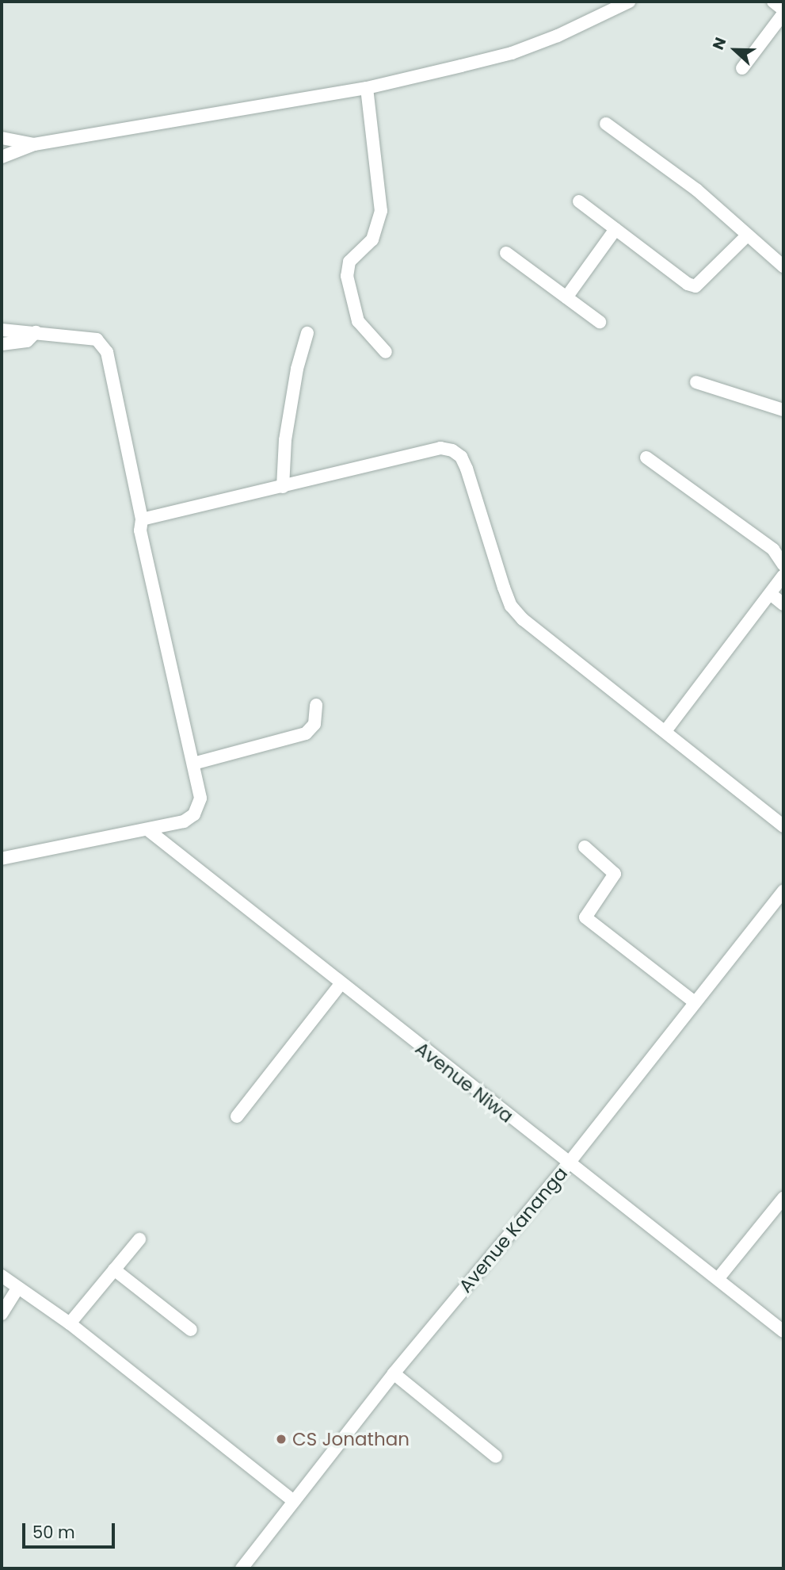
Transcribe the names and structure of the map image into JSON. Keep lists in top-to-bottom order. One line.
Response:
{"streets":{"street":["Avenue Niwa","Avenue Kananga"]},"crossings":[["Avenue Niwa","Avenue Kananga"]],"places":["CS Jonathan"],"scale_bar":"50 m","north":"left"}
